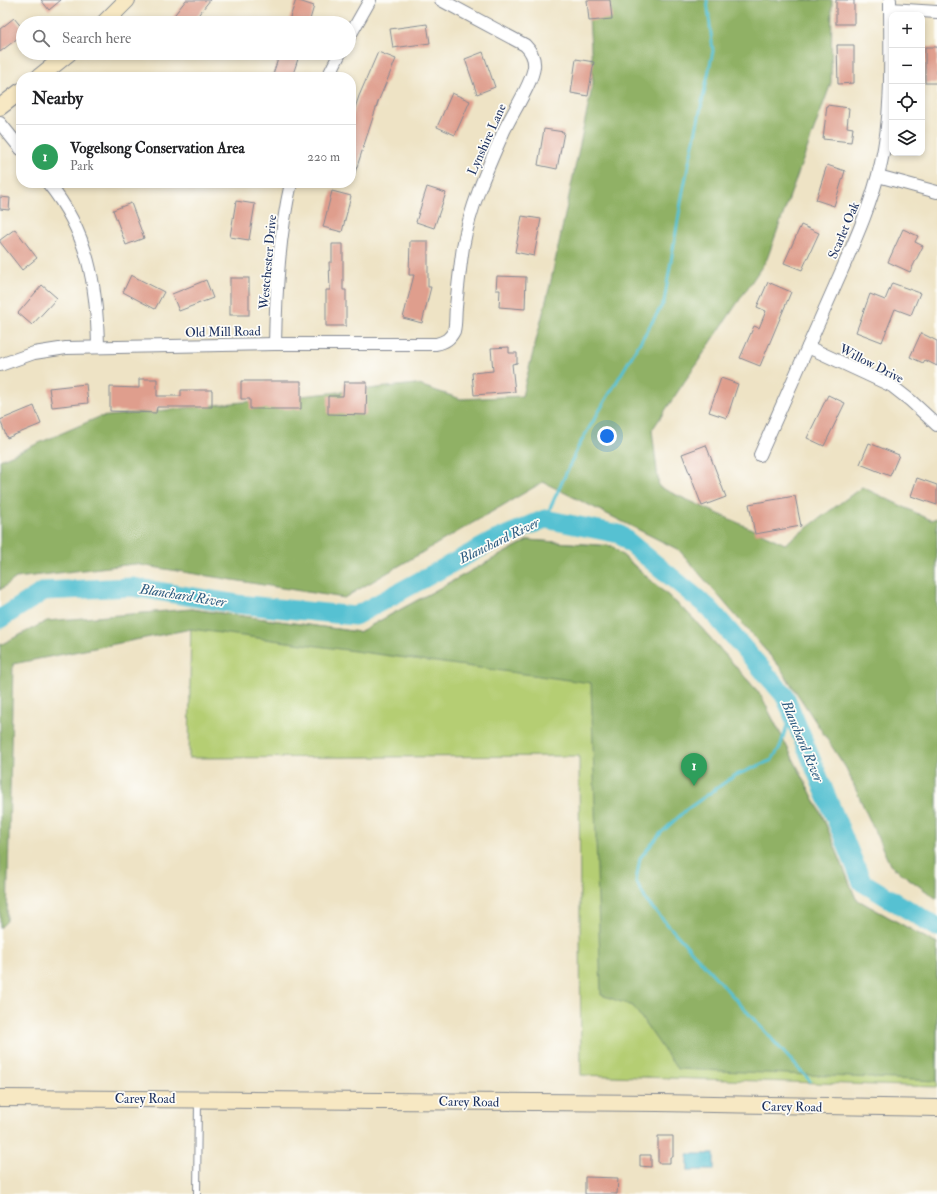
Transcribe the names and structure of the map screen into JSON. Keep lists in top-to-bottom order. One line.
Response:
{"streets":{"main road":["Carey Road"],"street":["Lynshire Lane","Scarlet Oak","Westchester Drive","Old Mill Road","Willow Drive"]},"crossings":[["Lynshire Lane","Old Mill Road"],["Scarlet Oak","Willow Drive"],["Westchester Drive","Old Mill Road"]],"water":["Blanchard River"],"page":{"map_buttons":["+","−"],"search":"Search here","heading":"Nearby","list":[{"mark":"1","name":"Vogelsong Conservation Area","note":"Park","value":"220 m"}],"pins":"1"}}
